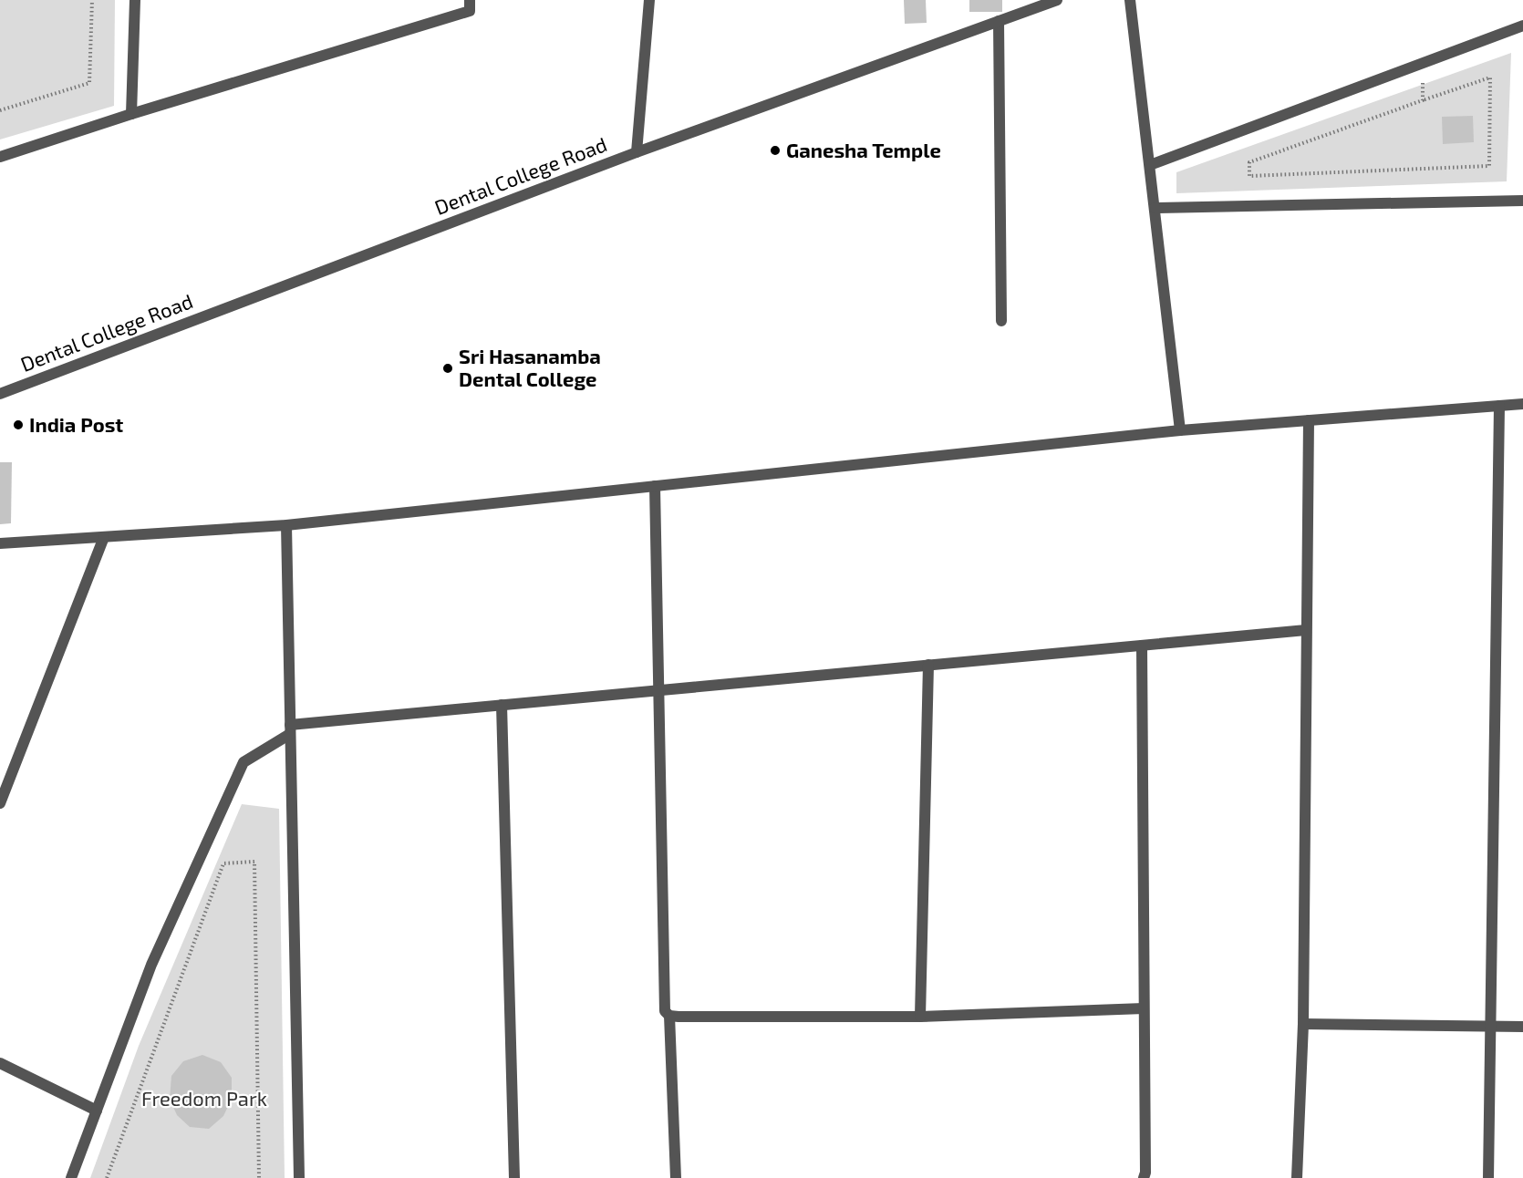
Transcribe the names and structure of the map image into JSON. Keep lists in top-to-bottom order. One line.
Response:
{"streets":{"street":["Dental College Road"]},"parks":["Freedom Park"],"places":["Ganesha Temple","Sri Hasanamba Dental College","India Post"]}
